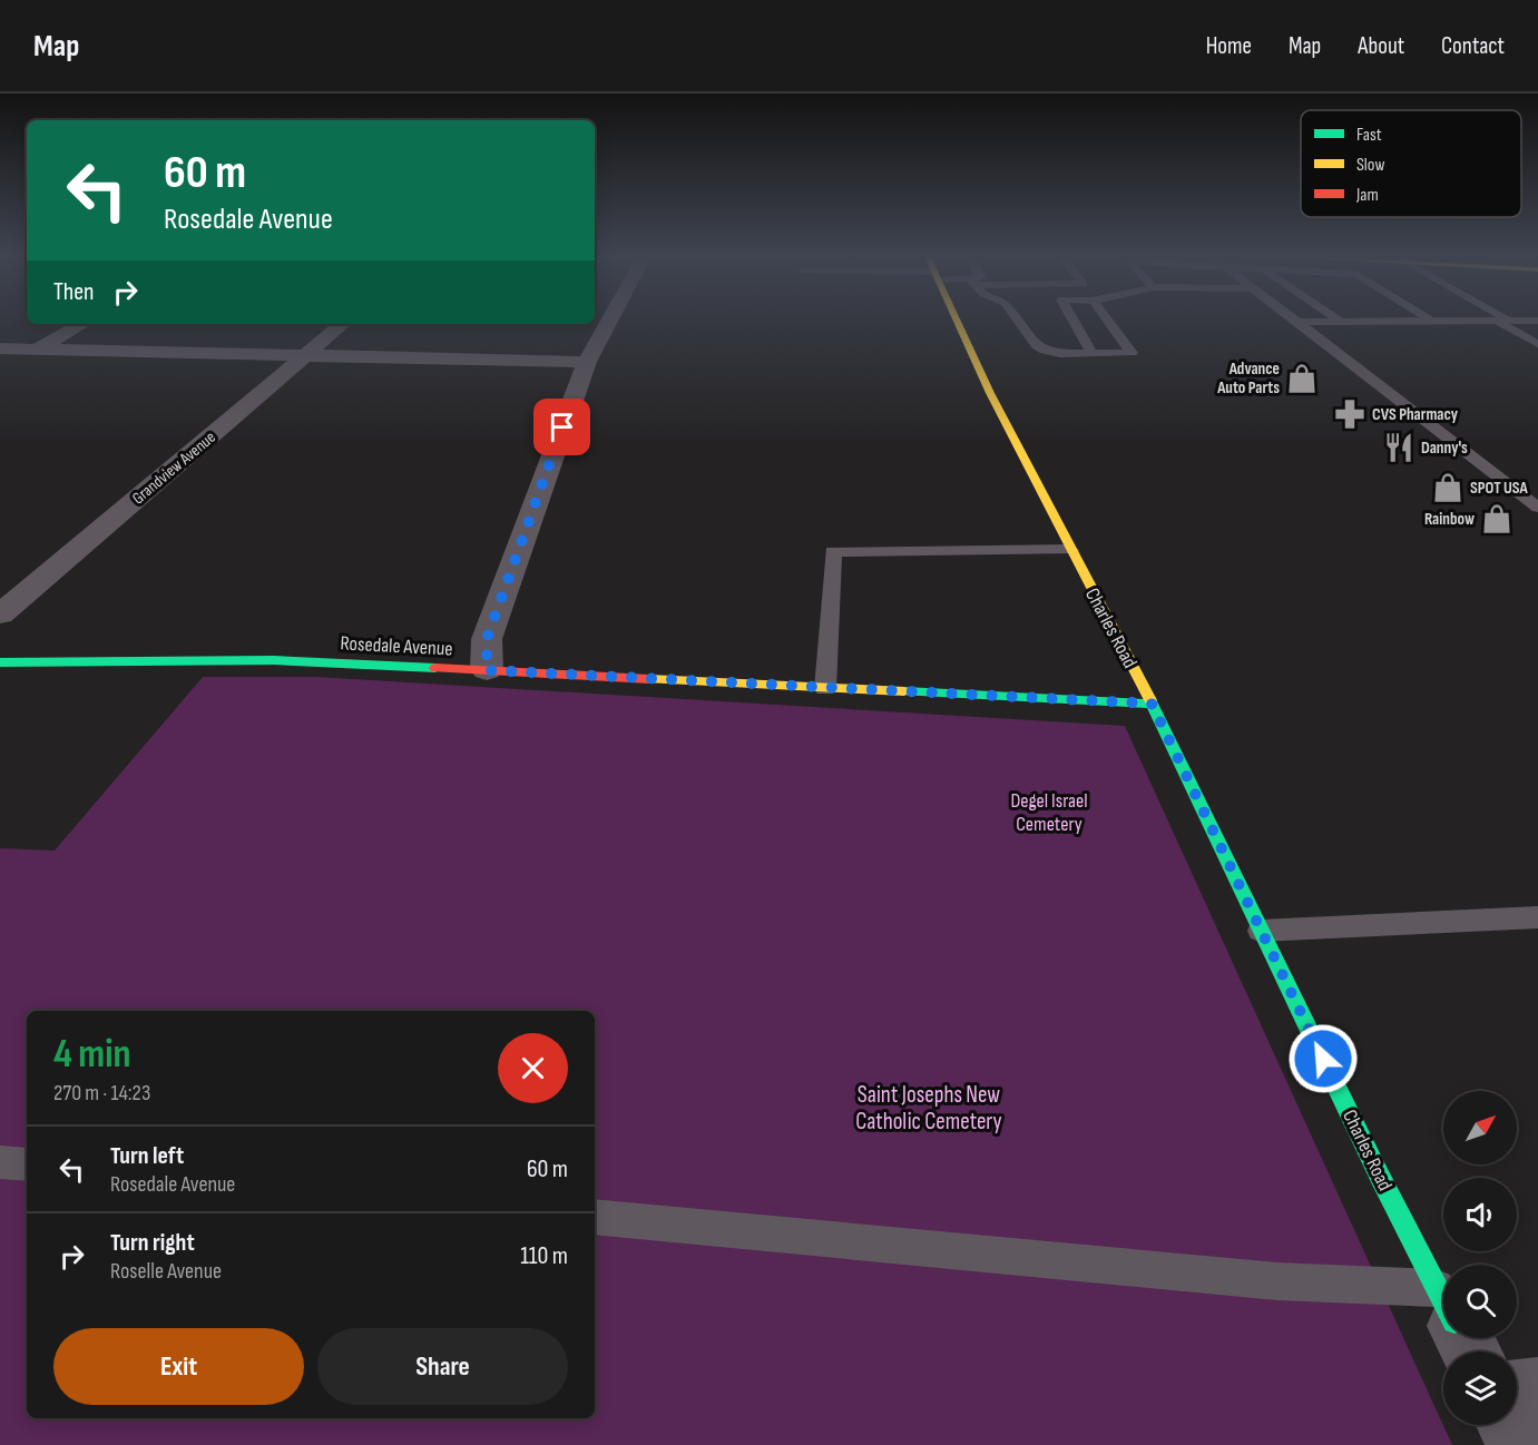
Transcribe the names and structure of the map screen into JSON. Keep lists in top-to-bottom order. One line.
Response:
{"streets":{"street":["Grandview Avenue","Charles Road","Rosedale Avenue"]},"crossings":[["Charles Road","Rosedale Avenue"]],"parks":["Degel Israel Cemetery","Saint Josephs New Catholic Cemetery"],"places":{"shop":["Advance Auto Parts","SPOT USA","Rainbow"],"pharmacy":["CVS Pharmacy"],"restaurant":["Danny's"]},"legend":["Fast","Slow","Jam"],"north":"top right","page":{"header":"Map","nav":["Home","Map","About","Contact"],"turn":["60 m","Rosedale Avenue"],"then":"Then","heading":["4 min","270 m · 14:23"],"list":[{"name":"Turn left","note":"Rosedale Avenue","value":"60 m"},{"name":"Turn right","note":"Roselle Avenue","value":"110 m"}],"buttons":["Exit","Share"]}}
